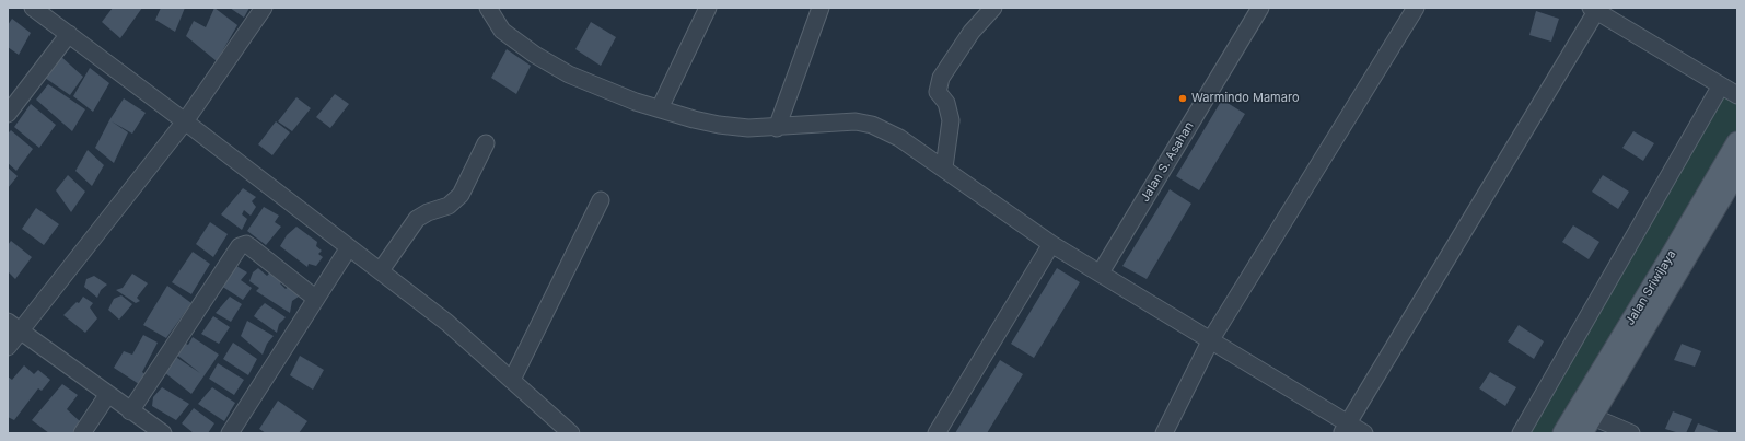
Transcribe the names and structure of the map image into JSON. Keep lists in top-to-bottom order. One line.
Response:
{"streets":{"main road":["Jalan Sriwijaya"],"street":["Jalan S. Asahan"]},"places":["Warmindo Mamaro"]}
